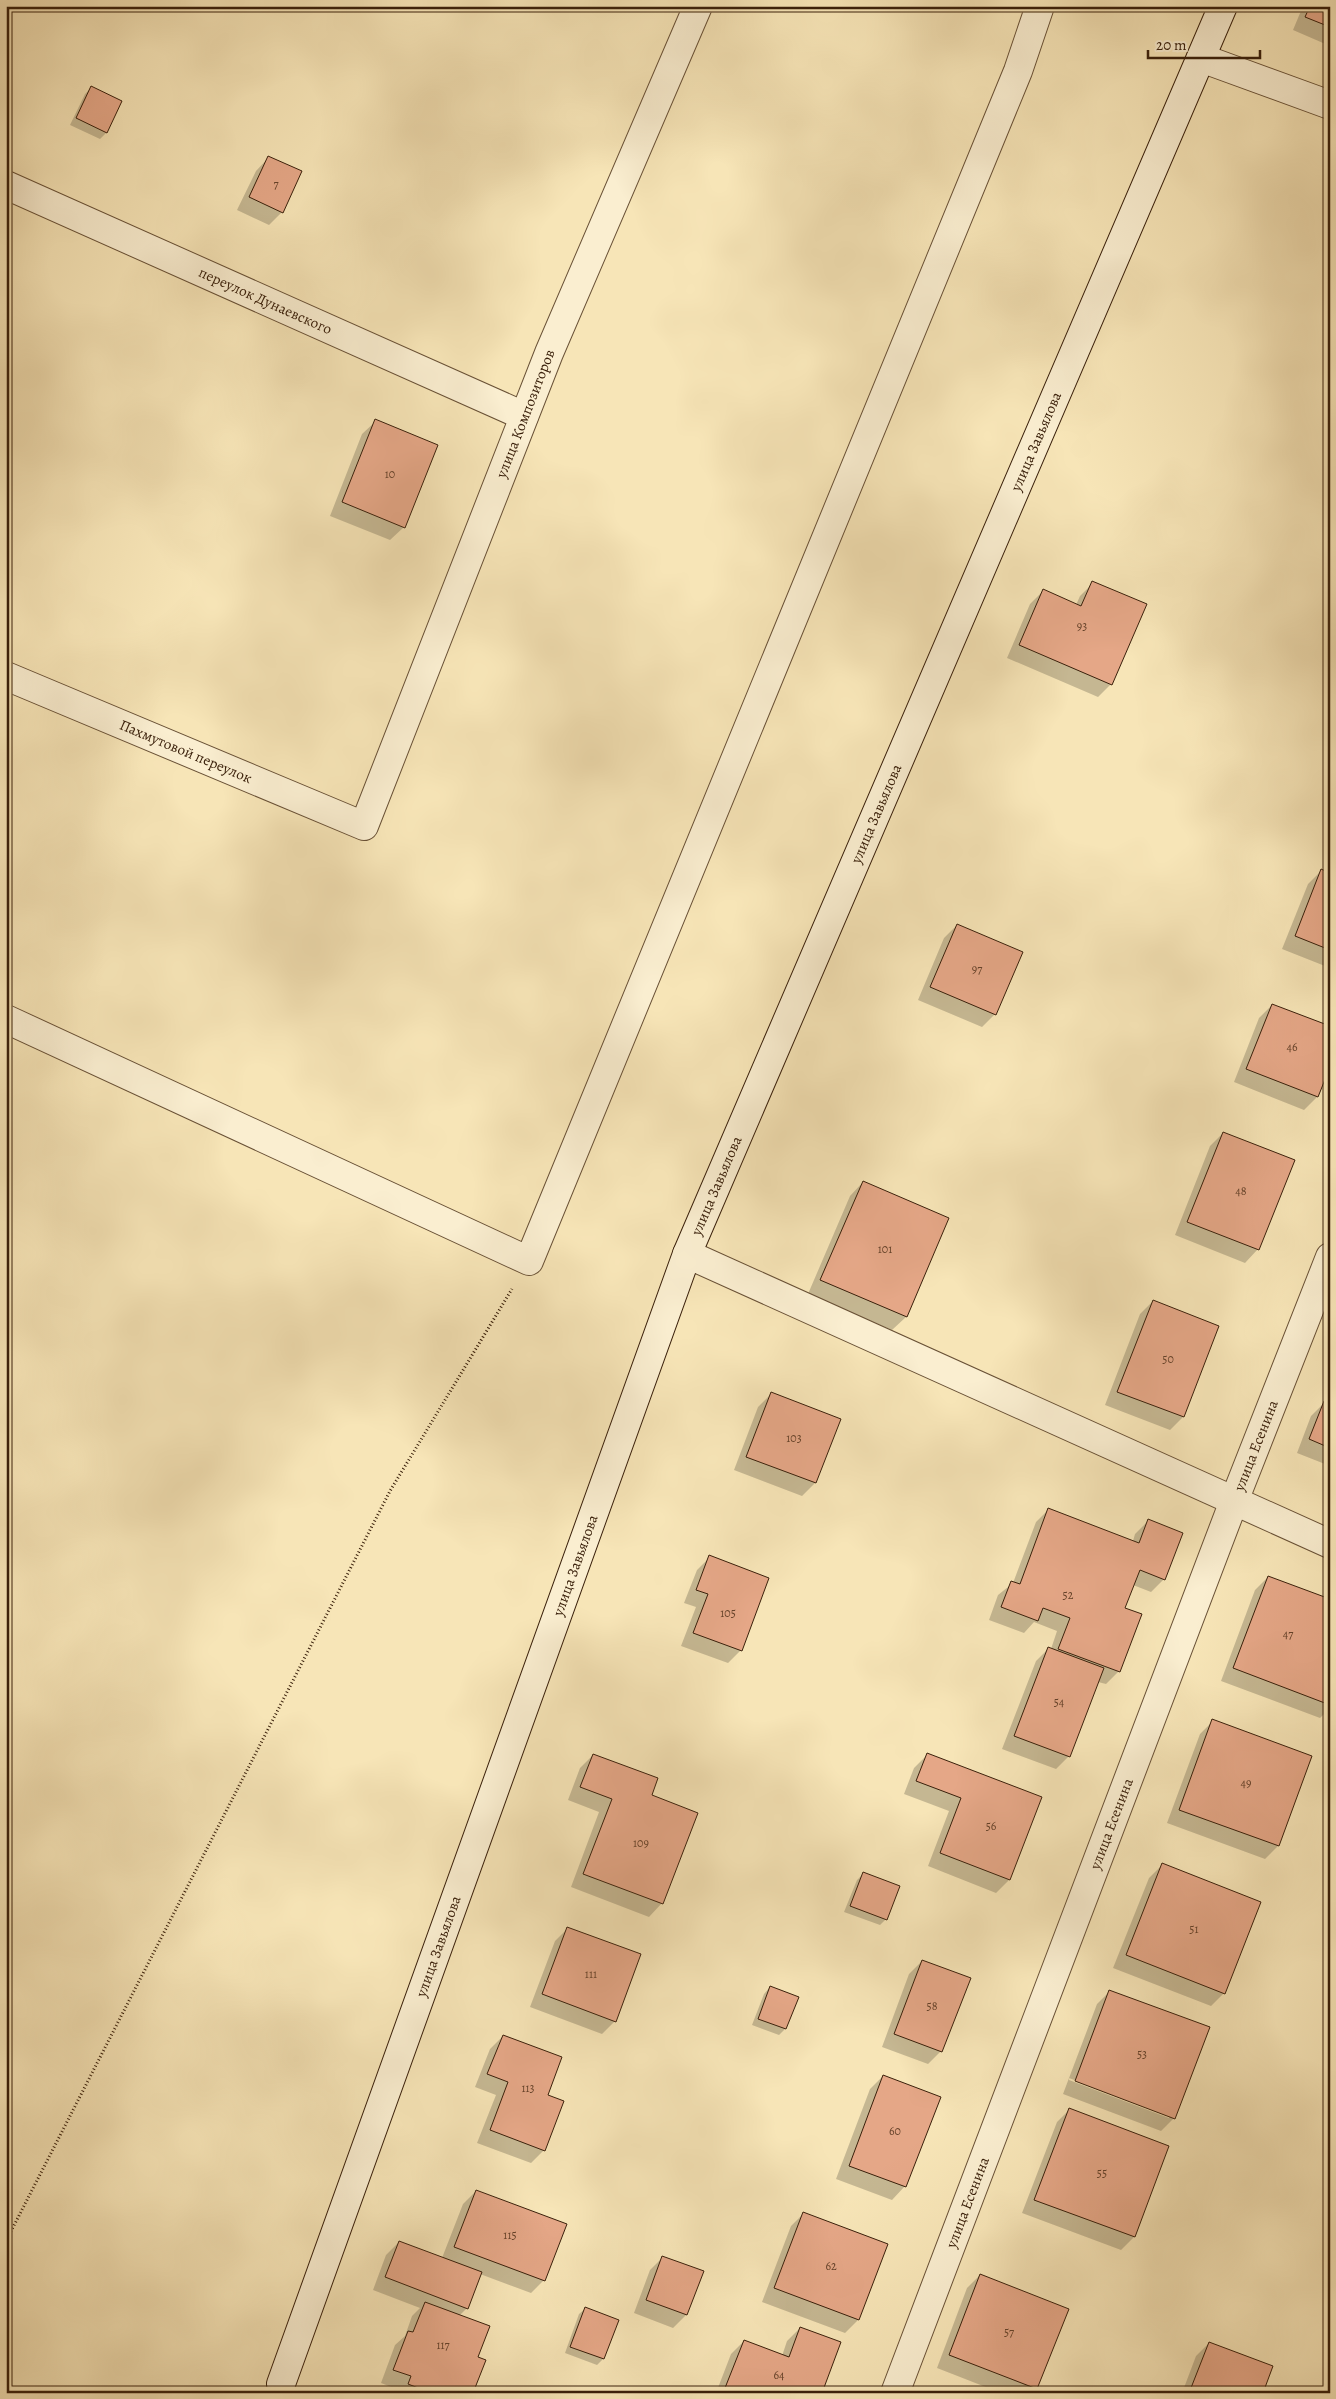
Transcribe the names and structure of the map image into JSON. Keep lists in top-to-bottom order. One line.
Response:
{"streets":{"street":["переулок Дунаевского","улица Композиторов","улица Завьялова","Пахмутовой переулок","улица Есенина"]},"crossings":[["переулок Дунаевского","улица Композиторов"],["улица Композиторов","Пахмутовой переулок"]],"house_numbers":["7","10","93","97","46","48","101","50","103","52","105","47","54","49","56","109","51","111","58","53","113","60","55","115","62","57","117","64"],"scale_bar":"20 m"}
